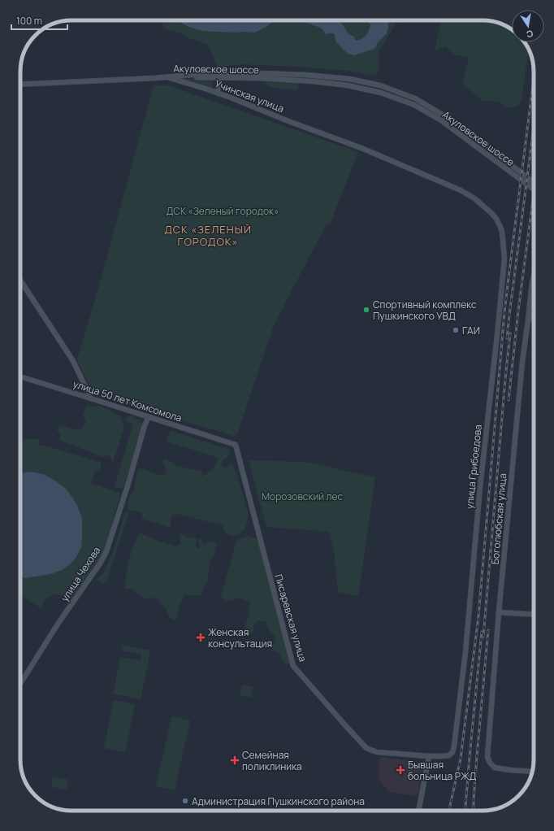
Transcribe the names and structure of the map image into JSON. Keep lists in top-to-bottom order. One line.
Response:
{"streets":{"street":["Акуловское шоссе","Учинская улица","улица 50 лет Комсомола","улица Грибоедова","Боголюбская улица","улица Чехова","Писаревская улица"]},"crossings":[["Акуловское шоссе","Учинская улица"],["Учинская улица","улица Грибоедова"],["улица 50 лет Комсомола","улица Чехова"],["улица 50 лет Комсомола","Писаревская улица"],["улица Грибоедова","Писаревская улица"]],"districts":["ДСК «ЗЕЛЕНЫЙ ГОРОДОК»"],"parks":["ДСК «Зеленый городок»","Морозовский лес"],"places":{"other":["Спортивный комплекс Пушкинского УВД","ГАИ","Администрация Пушкинского района"],"health":["Женская консультация","Семейная поликлиника","Бывшая больница РЖД"]},"scale_bar":"100 m","north":"bottom"}
